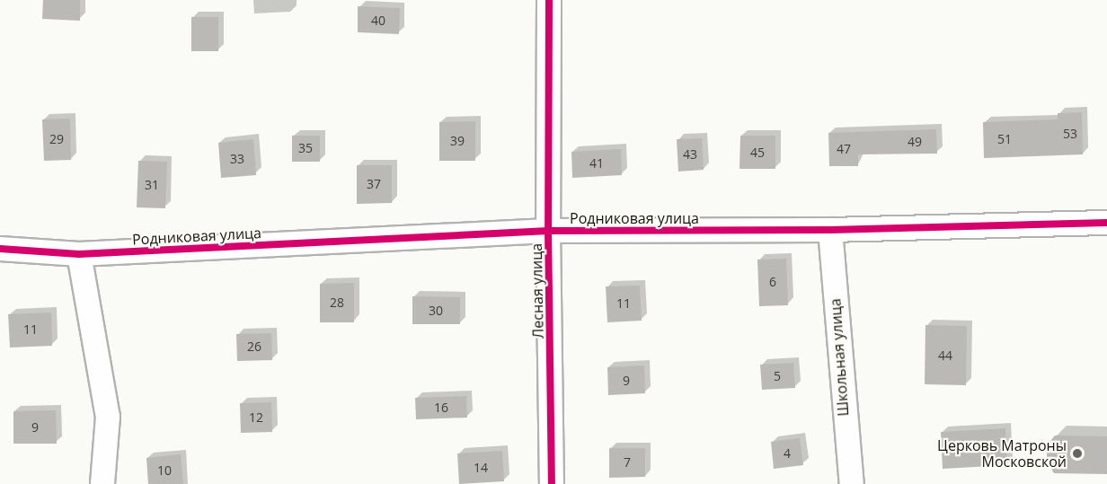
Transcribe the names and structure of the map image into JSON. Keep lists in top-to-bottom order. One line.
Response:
{"streets":{"street":["Родниковая улица","Лесная улица","Школьная улица"]},"crossings":[["Родниковая улица","Лесная улица"],["Родниковая улица","Школьная улица"]],"places":["Церковь Матроны Московской"],"house_numbers":["40","53","29","51","39","49","35","47","45","43","33","41","37","31","6","28","11","30","11","26","44","5","9","16","12","9","4","7","14","10"]}
